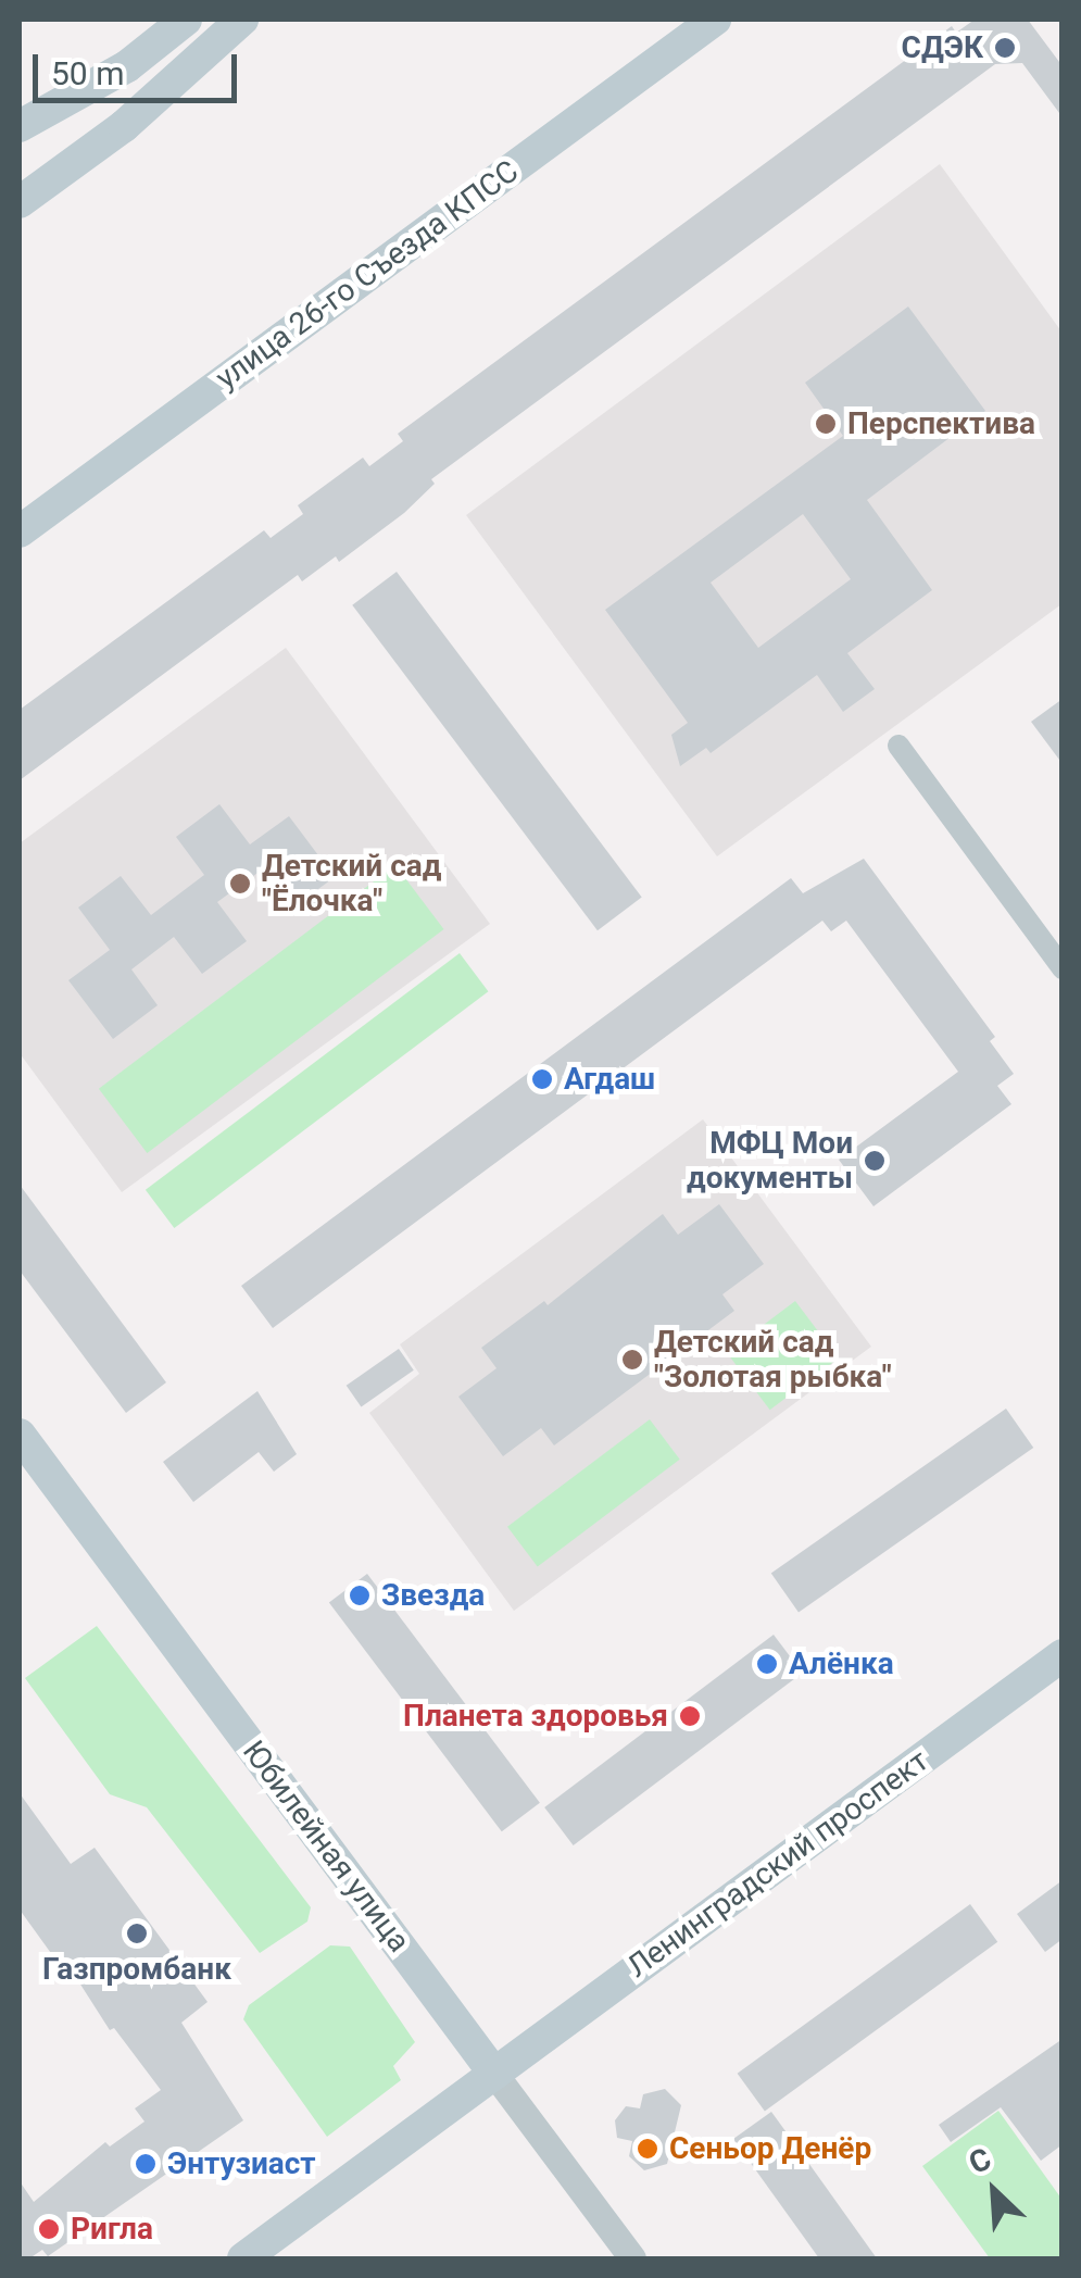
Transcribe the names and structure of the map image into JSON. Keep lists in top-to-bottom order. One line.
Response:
{"streets":{"main road":["улица 26-го Съезда КПСС","Юбилейная улица","Ленинградский проспект"]},"crossings":[["Юбилейная улица","Ленинградский проспект"]],"places":["СДЭК","Перспектива","Детский сад \"Ёлочка\"","Агдаш","МФЦ Мои документы","Детский сад \"Золотая рыбка\"","Звезда","Алёнка","Планета здоровья","Газпромбанк","Сеньор Денёр","Энтузиаст","Ригла"],"scale_bar":"50 m","north":"top left"}
